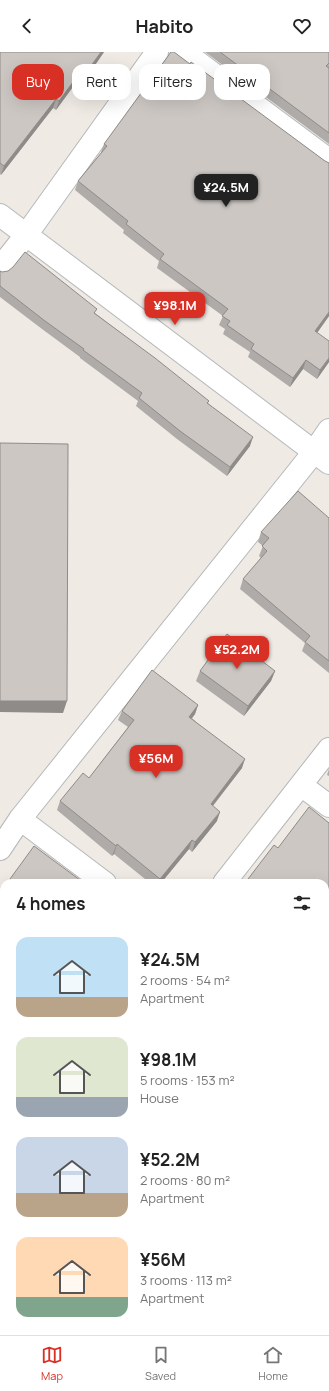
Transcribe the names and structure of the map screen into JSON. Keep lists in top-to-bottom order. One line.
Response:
{"page":{"header":"Habito","chip":["Buy","Rent","Filters","New"],"price":["¥24.5M","¥98.1M","¥52.2M","¥56M"],"heading":"4 homes","list":[{"name":"¥24.5M","note":"2 rooms · 54 m² · Apartment"},{"name":"¥98.1M","note":"5 rooms · 153 m² · House"},{"name":"¥52.2M","note":"2 rooms · 80 m² · Apartment"},{"name":"¥56M","note":"3 rooms · 113 m² · Apartment"}],"tabs":["Map","Saved","Home"]}}
